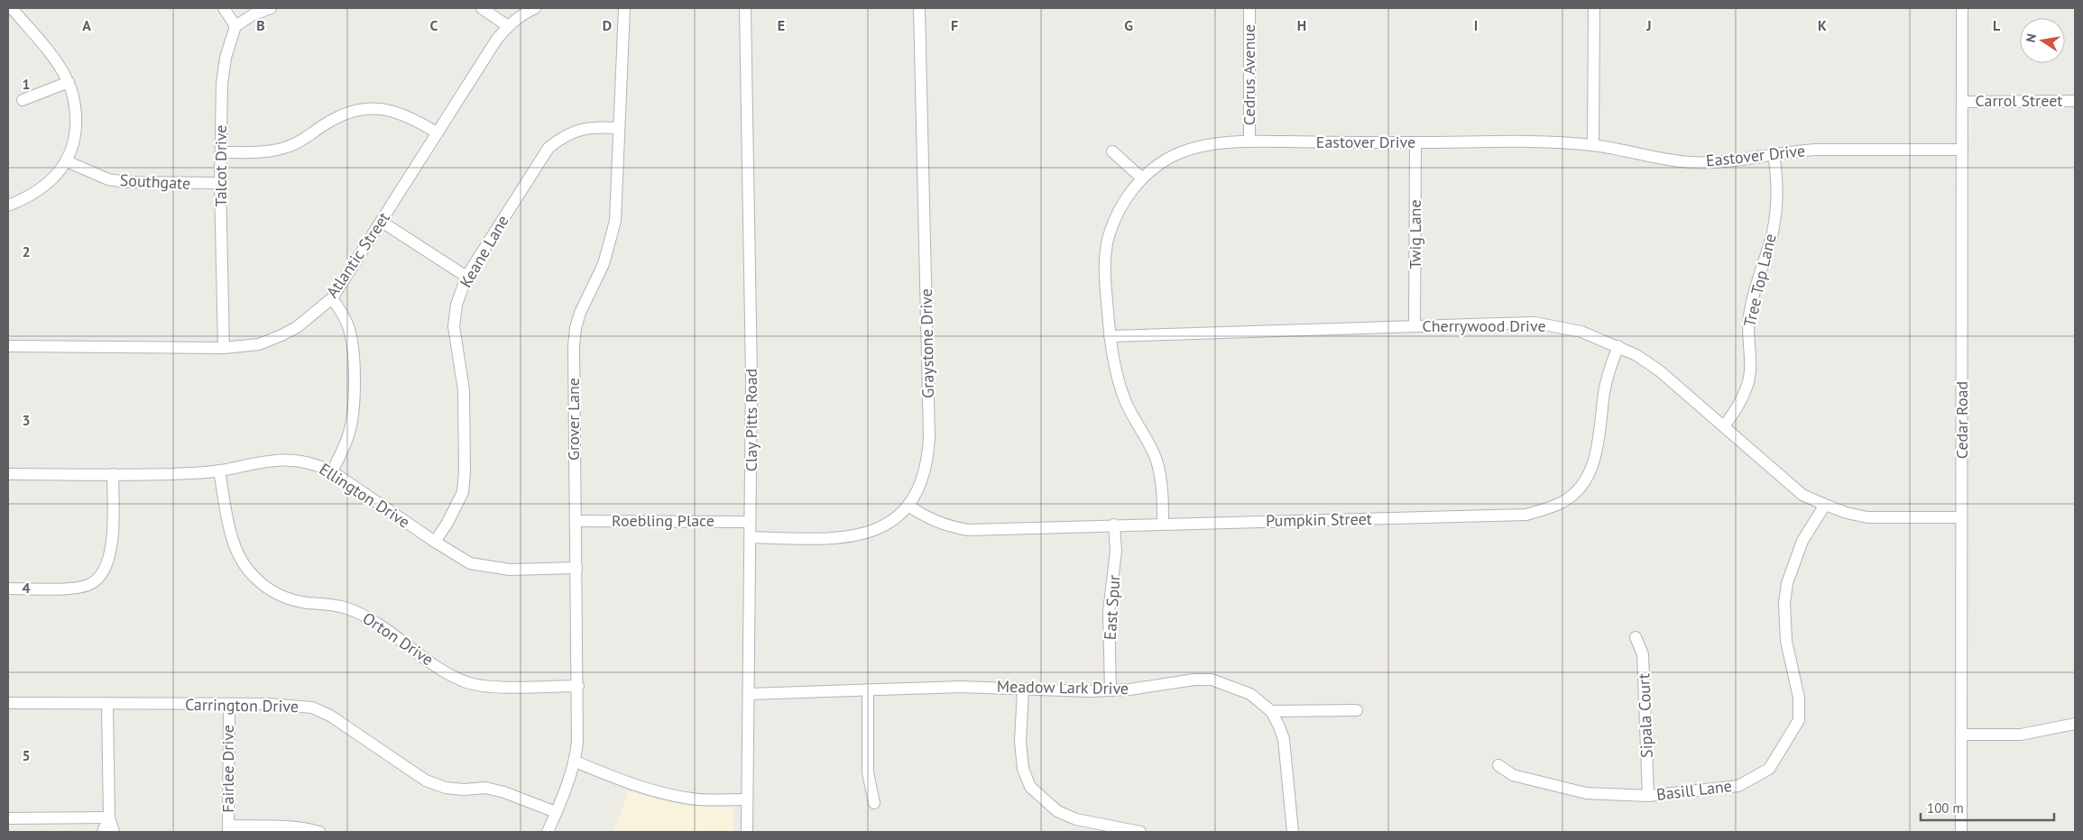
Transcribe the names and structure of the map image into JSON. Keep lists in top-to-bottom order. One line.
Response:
{"streets":{"street":["Cedrus Avenue","Carrol Street","Eastover Drive","Talcot Drive","Southgate","Twig Lane","Keane Lane","Atlantic Street","Tree Top Lane","Cherrywood Drive","Graystone Drive","Grover Lane","Clay Pitts Road","Cedar Road","Ellington Drive","Pumpkin Street","Roebling Place","East Spur","Orton Drive","Meadow Lark Drive","Carrington Drive","Sipala Court","Fairlee Drive","Basill Lane"]},"crossings":[["Cedrus Avenue","Eastover Drive"],["Carrol Street","Cedar Road"],["Eastover Drive","Twig Lane"],["Eastover Drive","Tree Top Lane"],["Eastover Drive","Cherrywood Drive"],["Eastover Drive","Cedar Road"],["Eastover Drive","Pumpkin Street"],["Talcot Drive","Southgate"],["Talcot Drive","Atlantic Street"],["Twig Lane","Cherrywood Drive"],["Keane Lane","Grover Lane"],["Keane Lane","Ellington Drive"],["Tree Top Lane","Cherrywood Drive"],["Cherrywood Drive","Cedar Road"],["Cherrywood Drive","Pumpkin Street"],["Cherrywood Drive","Basill Lane"],["Graystone Drive","Clay Pitts Road"],["Graystone Drive","Pumpkin Street"],["Grover Lane","Ellington Drive"],["Grover Lane","Roebling Place"],["Grover Lane","Orton Drive"],["Grover Lane","Carrington Drive"],["Clay Pitts Road","Roebling Place"],["Clay Pitts Road","Meadow Lark Drive"],["Ellington Drive","Orton Drive"],["Pumpkin Street","East Spur"],["East Spur","Meadow Lark Drive"],["Carrington Drive","Fairlee Drive"],["Sipala Court","Basill Lane"]],"scale_bar":"100 m","north":"left","grid":{"columns":["A","B","C","D","E","F","G","H","I","J","K","L"],"rows":["1","2","3","4","5"]}}
